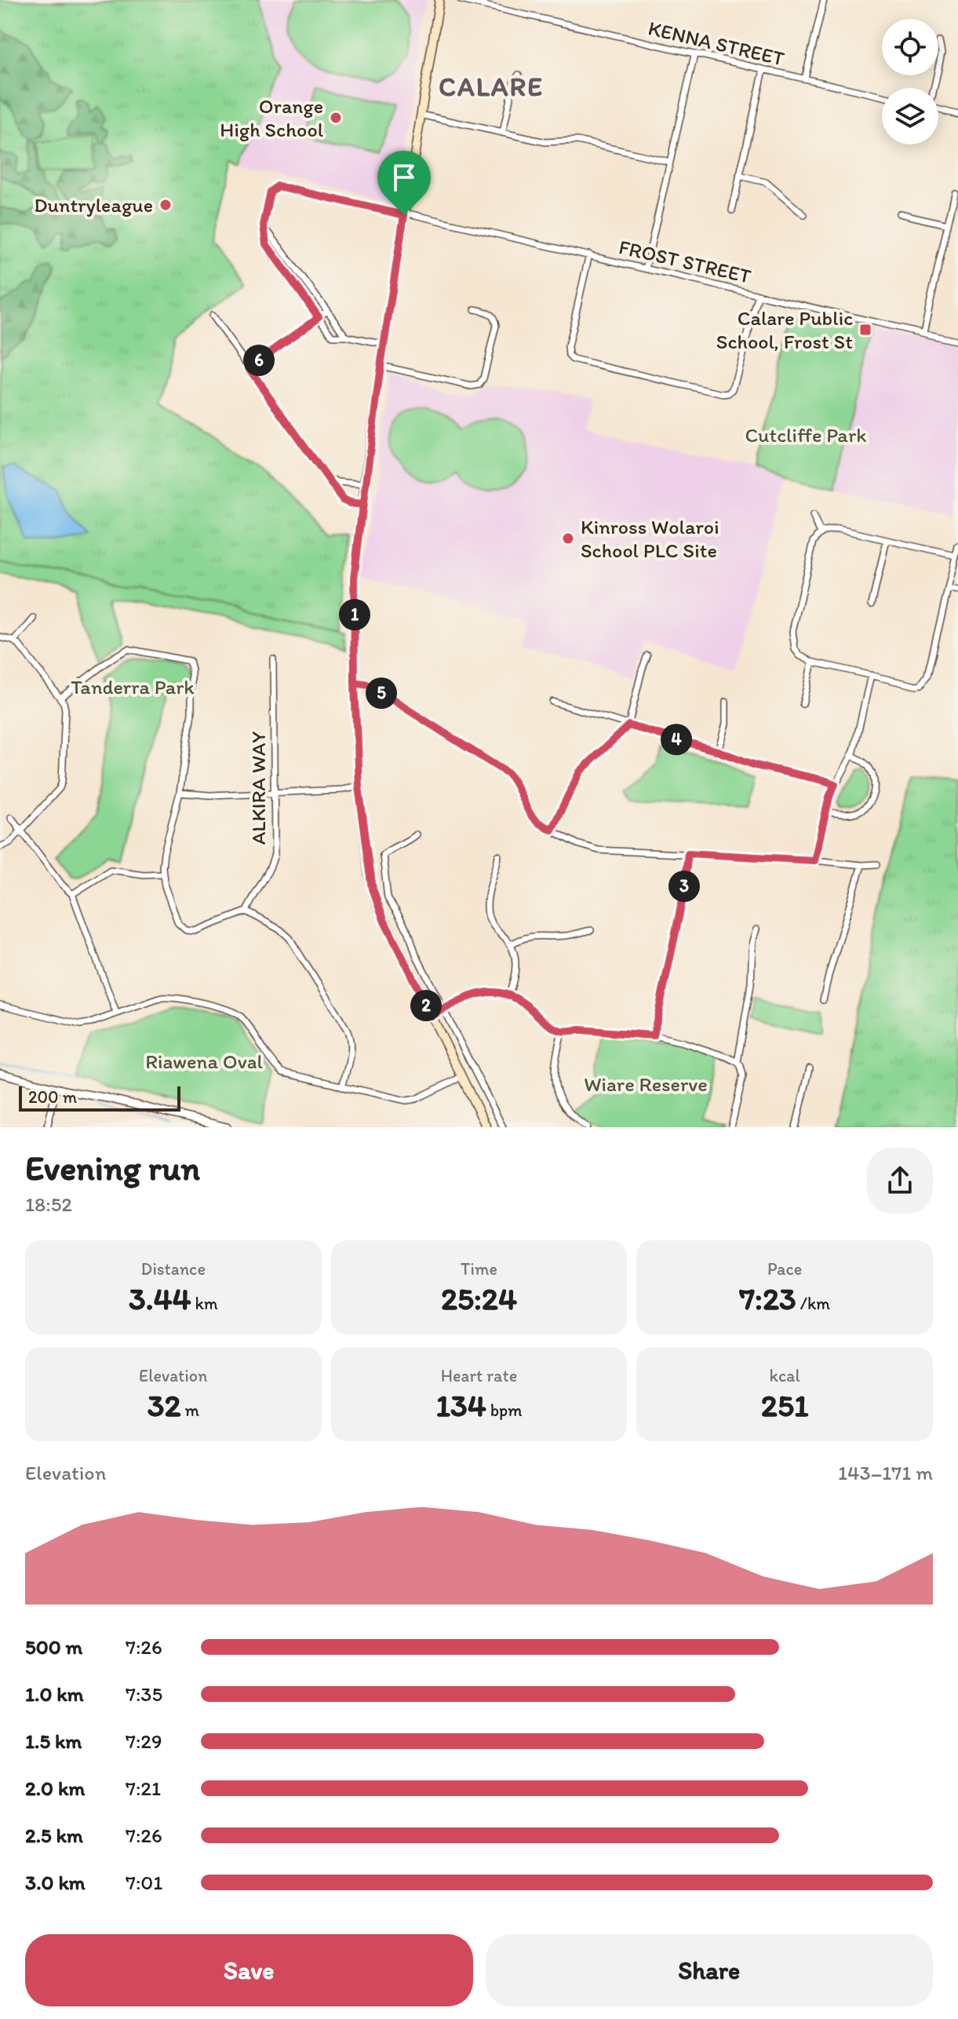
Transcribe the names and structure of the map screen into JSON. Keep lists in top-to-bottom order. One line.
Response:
{"streets":{"street":["KENNA STREET","FROST STREET","ALKIRA WAY"]},"districts":["CALARE"],"parks":["Cutcliffe Park","Tanderra Park","Riawena Oval","Wiare Reserve"],"places":{"other":["Orange High School","Duntryleague","Kinross Wolaroi School PLC Site"],"transit":["Calare Public School, Frost St"]},"scale_bar":"200 m","page":{"pins":["6","1","5","4","3","2"],"scale":"200 m","heading":["Evening run","18:52"],"stats":[["Distance","3.44 km"],["Time","25:24"],["Pace","7:23 /km"],["Elevation","32 m"],["Heart rate","134 bpm"],["kcal","251"]],"chart":["Elevation","143–171 m"],"list":[{"name":"500 m","note":"7:26"},{"name":"1.0 km","note":"7:35"},{"name":"1.5 km","note":"7:29"},{"name":"2.0 km","note":"7:21"},{"name":"2.5 km","note":"7:26"},{"name":"3.0 km","note":"7:01"}],"buttons":["Save","Share"]}}
